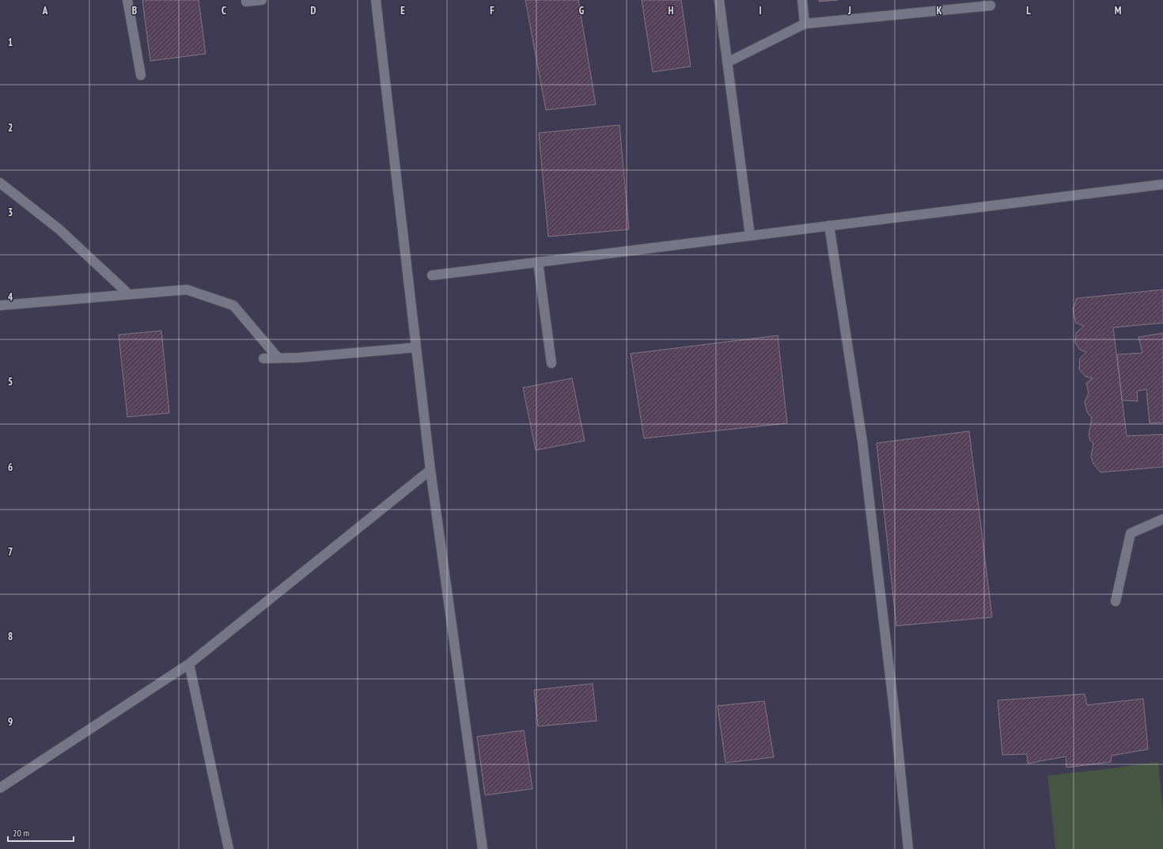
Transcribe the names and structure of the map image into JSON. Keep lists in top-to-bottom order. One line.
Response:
{"scale_bar":"20 m","grid":{"columns":["A","B","C","D","E","F","G","H","I","J","K","L","M"],"rows":["1","2","3","4","5","6","7","8","9"]}}
